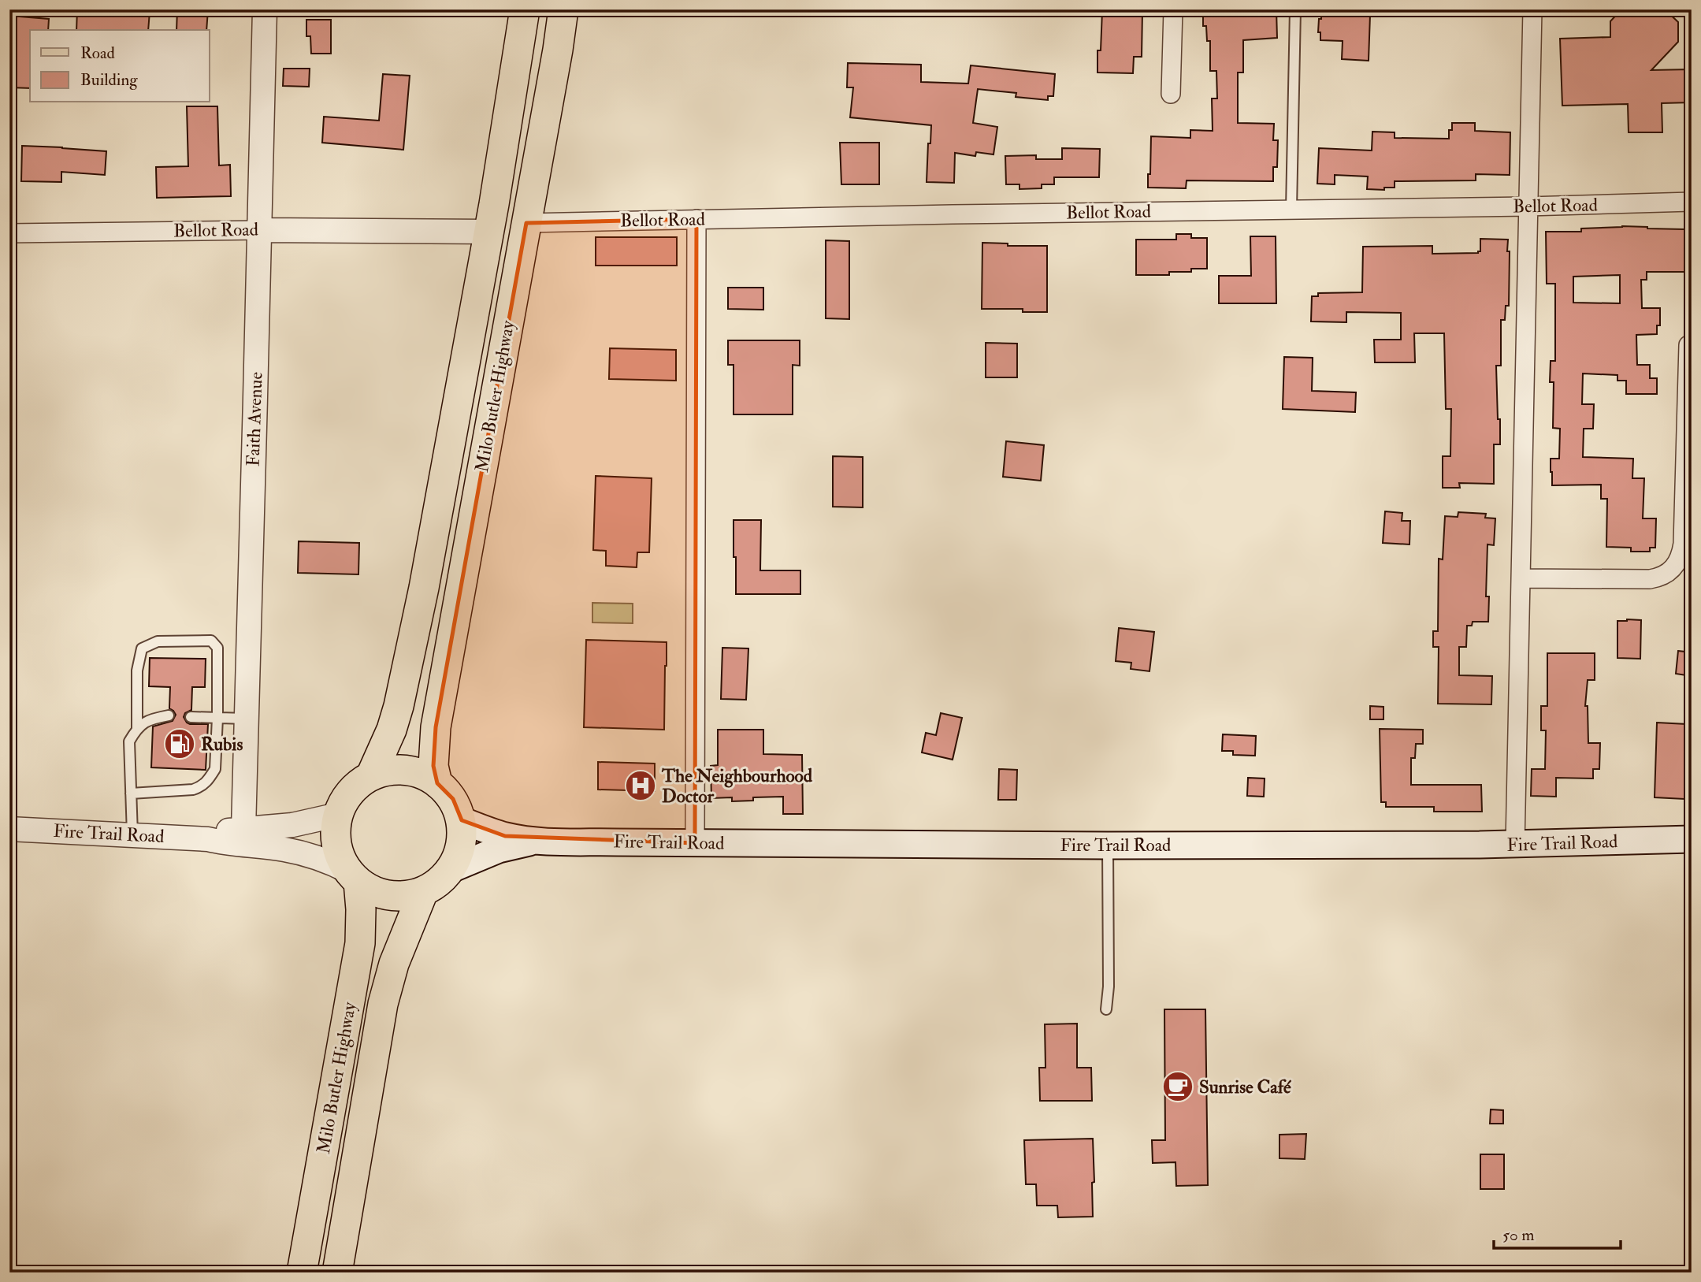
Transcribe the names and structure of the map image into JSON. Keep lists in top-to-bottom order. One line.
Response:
{"streets":{"main road":["Milo Butler Highway","Fire Trail Road"],"street":["Bellot Road","Faith Avenue"]},"crossings":[["Bellot Road","Milo Butler Highway"],["Bellot Road","Faith Avenue"],["Milo Butler Highway","Fire Trail Road"],["Faith Avenue","Fire Trail Road"]],"places":{"fuel station":["Rubis"],"hospital":["The Neighbourhood Doctor"],"cafe":["Sunrise Café"]},"legend":["Road","Building"],"scale_bar":"50 m"}
